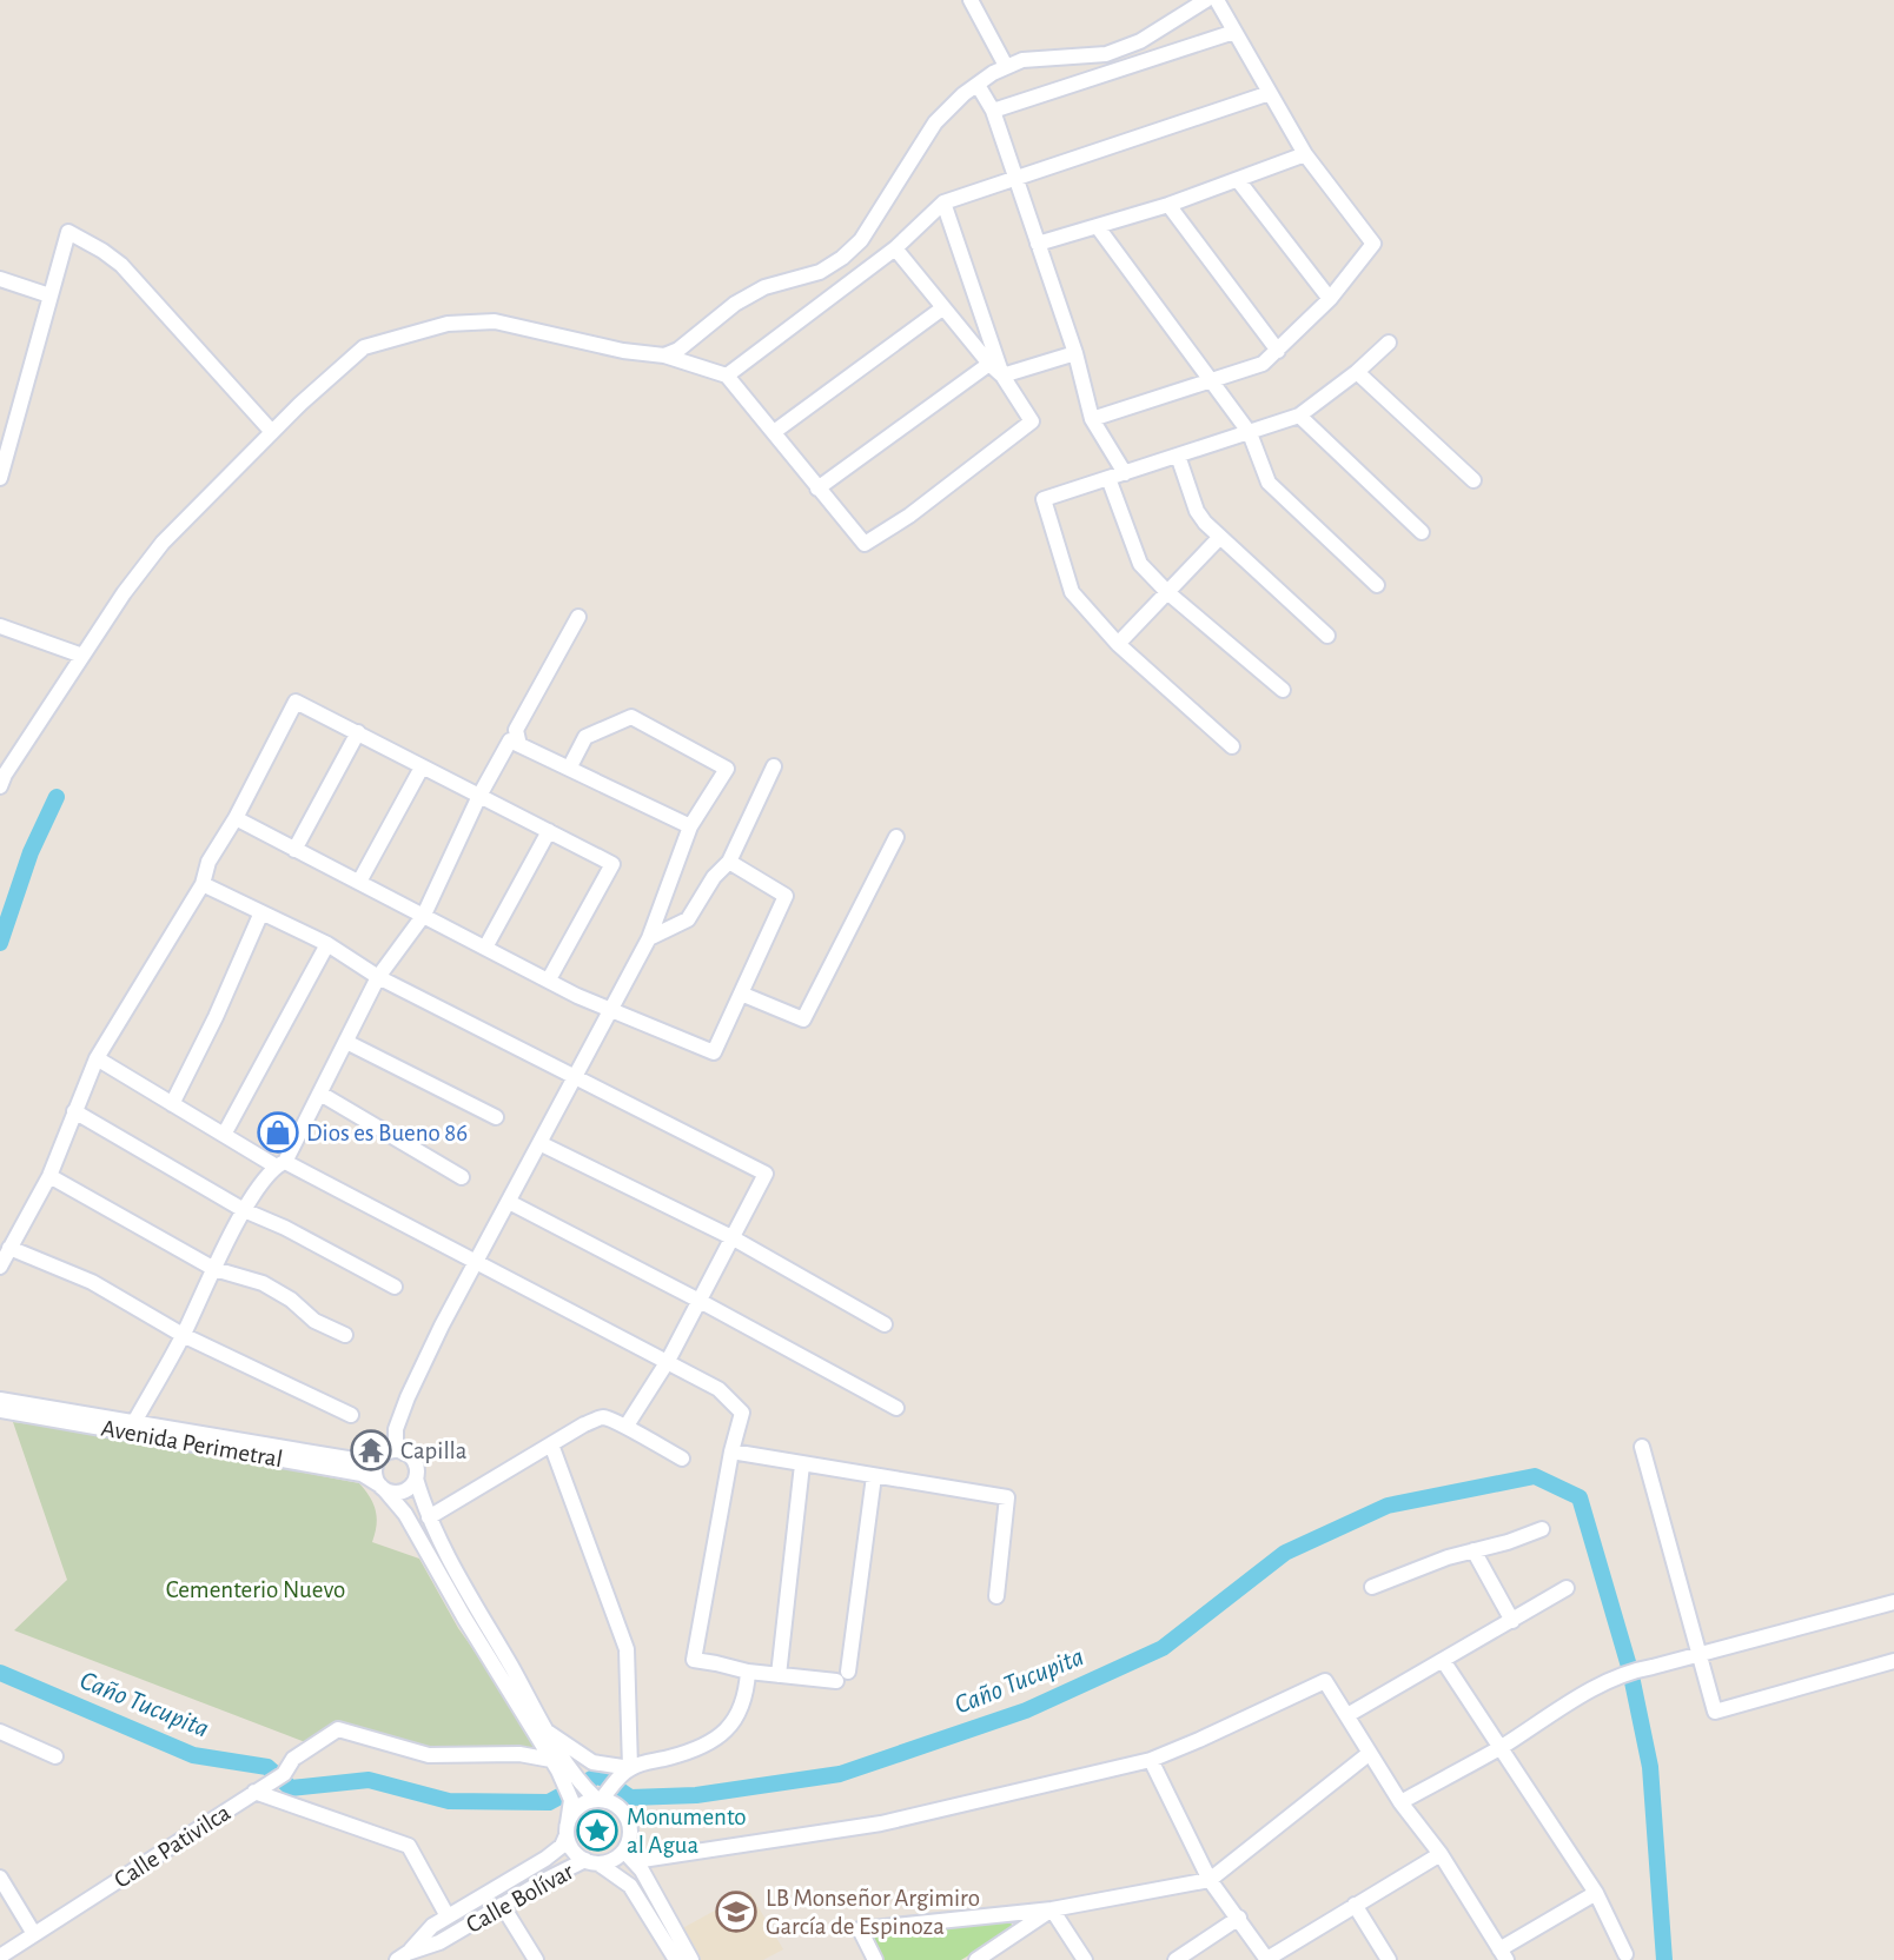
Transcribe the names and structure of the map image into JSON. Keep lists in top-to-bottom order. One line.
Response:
{"streets":{"street":["Avenida Perimetral","Calle Pativilca","Calle Bolívar"]},"water":["Caño Tucupita"],"parks":["Cementerio Nuevo"],"places":{"shop":["Dios es Bueno 86"],"temple":["Capilla"],"place":["Monumento al Agua"],"school or university":["LB Monseñor Argimiro García de Espinoza"]}}
